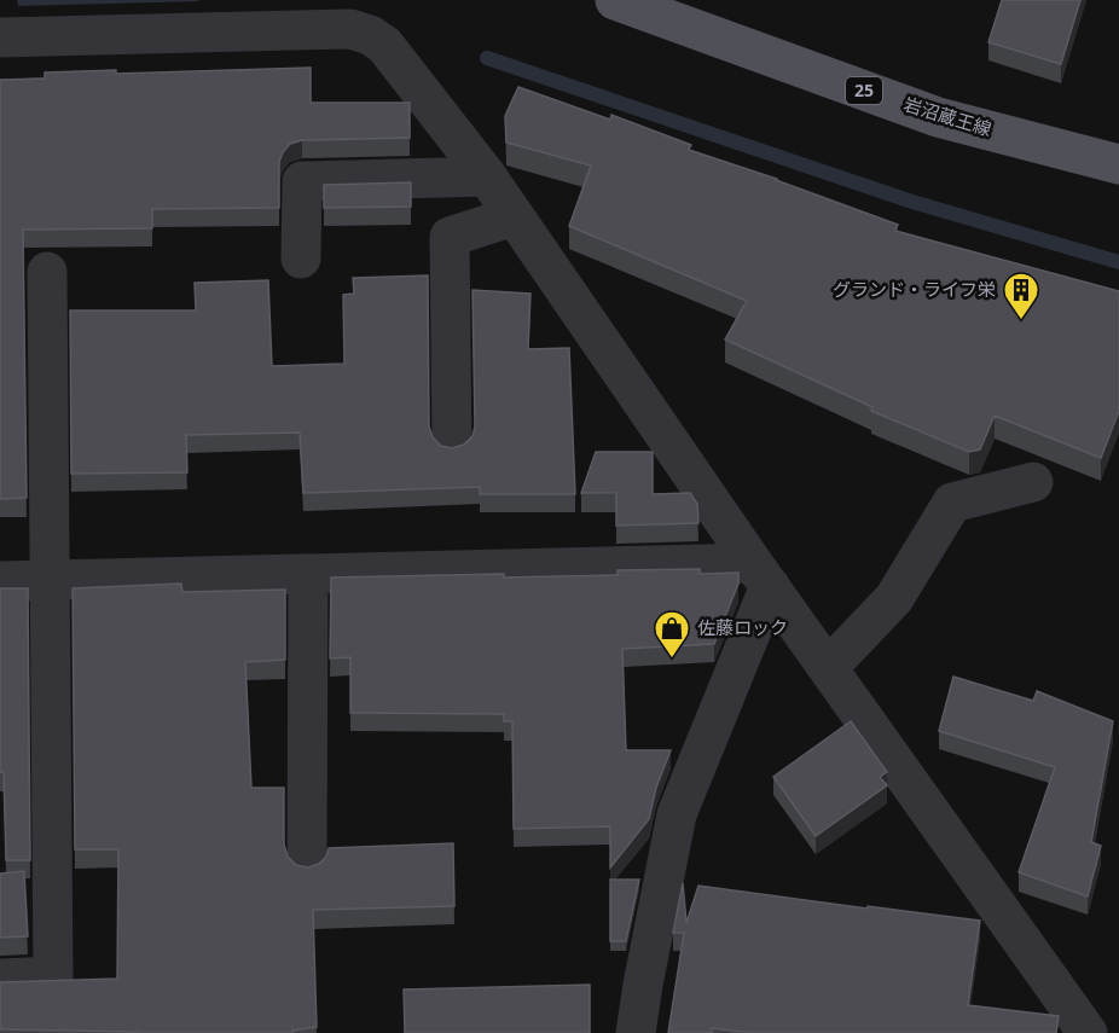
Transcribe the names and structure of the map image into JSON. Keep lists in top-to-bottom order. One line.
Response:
{"streets":{"main road":["25","岩沼蔵王線"]},"places":{"building":["グランド・ライフ栄"],"shop":["佐藤ロック"]}}
